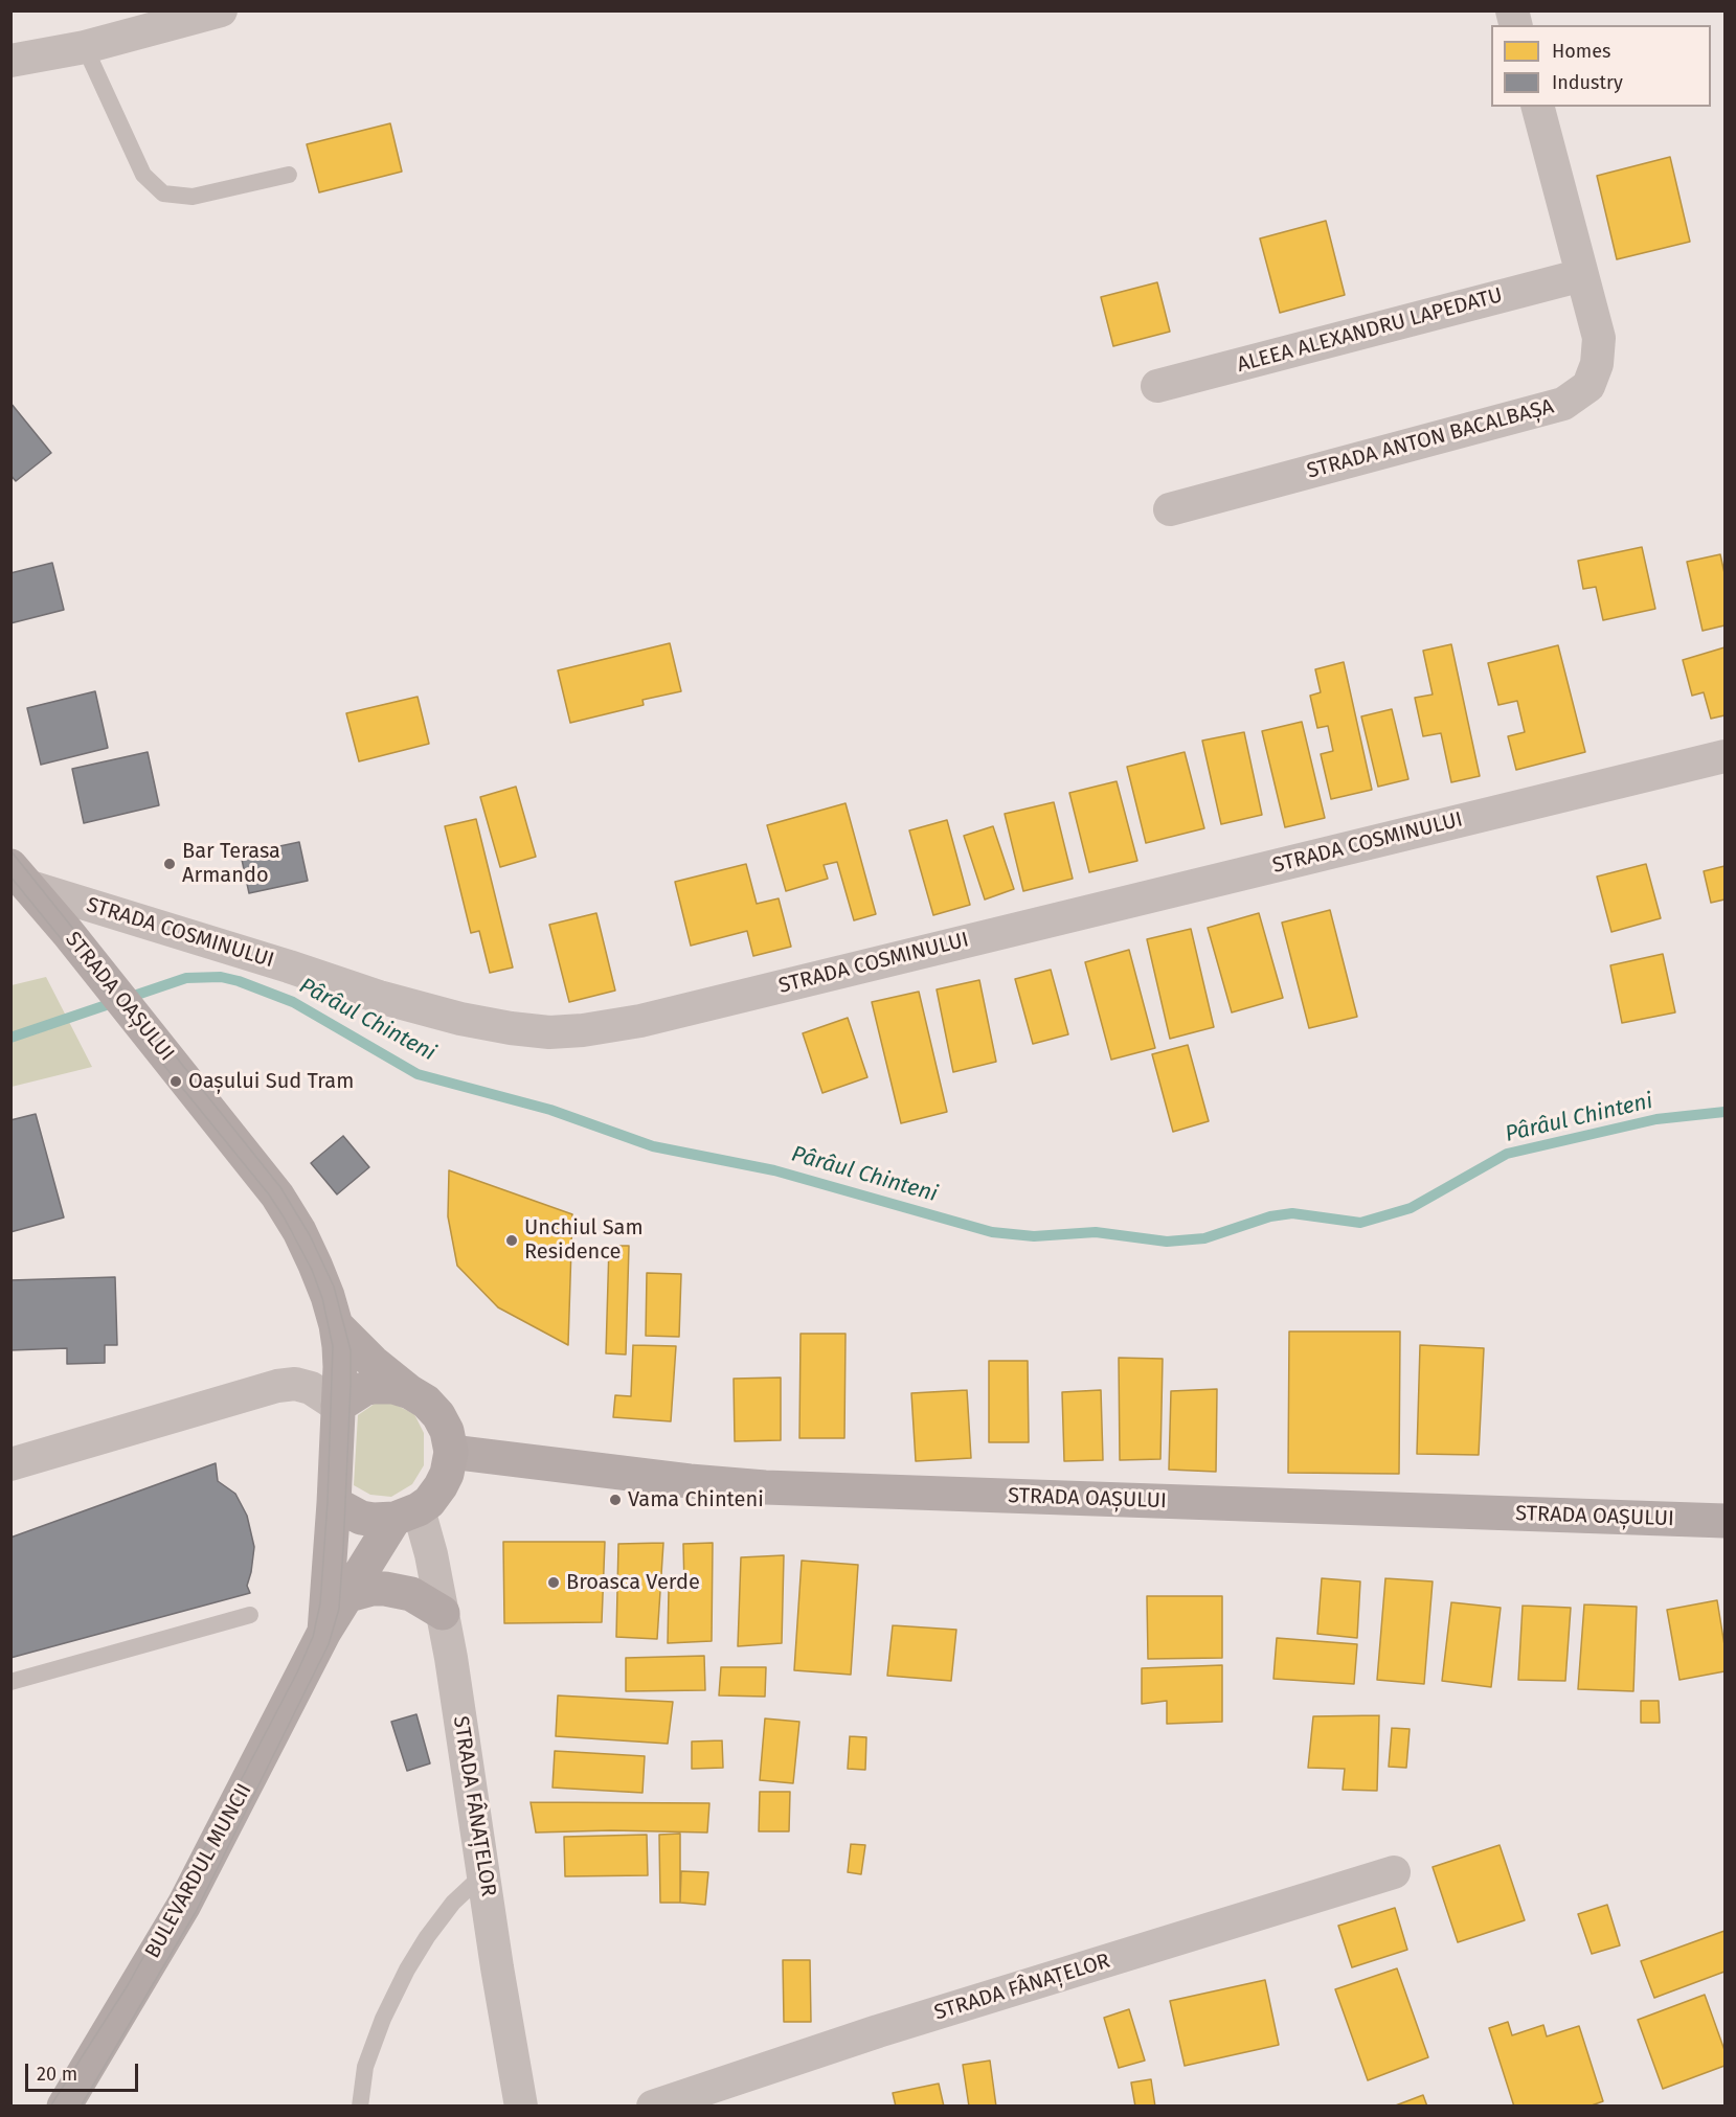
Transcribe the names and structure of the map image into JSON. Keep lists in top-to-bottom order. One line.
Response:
{"streets":{"main road":["STRADA OAȘULUI","BULEVARDUL MUNCII"],"street":["ALEEA ALEXANDRU LAPEDATU","STRADA ANTON BACALBAȘA","STRADA COSMINULUI","STRADA FÂNAȚELOR"]},"crossings":[["ALEEA ALEXANDRU LAPEDATU","STRADA ANTON BACALBAȘA"],["STRADA COSMINULUI","STRADA OAȘULUI"],["STRADA OAȘULUI","STRADA FÂNAȚELOR"],["STRADA OAȘULUI","BULEVARDUL MUNCII"],["STRADA FÂNAȚELOR","BULEVARDUL MUNCII"]],"water":["Pârâul Chinteni"],"places":["Bar Terasa Armando","Oașului Sud Tram","Unchiul Sam Residence","Vama Chinteni","Broasca Verde"],"legend":["Homes","Industry"],"scale_bar":"20 m"}
